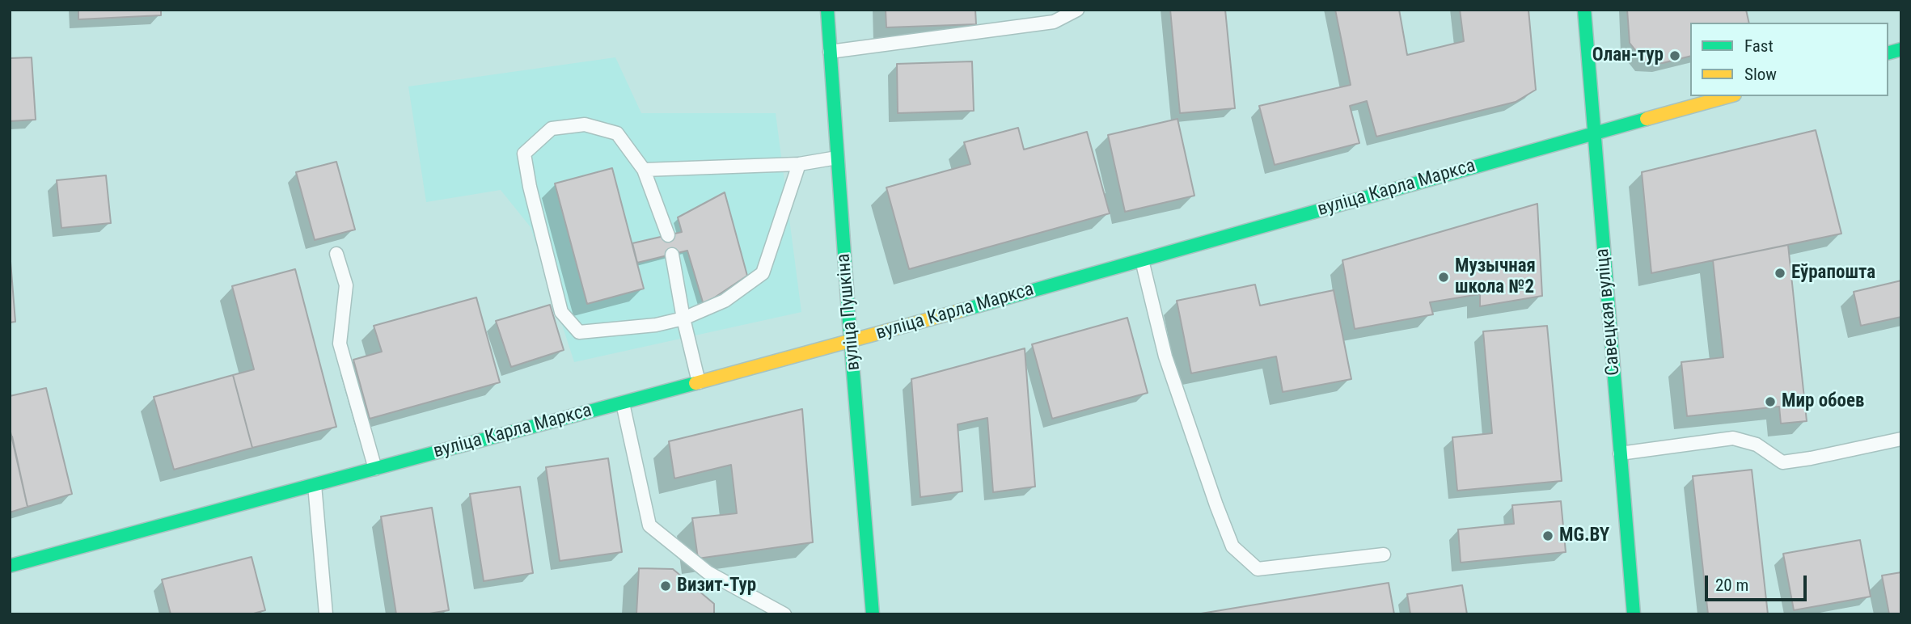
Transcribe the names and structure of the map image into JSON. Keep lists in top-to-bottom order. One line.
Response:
{"streets":{"street":["вуліца Карла Маркса","вуліца Пушкіна","Савецкая вуліца"]},"crossings":[["вуліца Карла Маркса","вуліца Пушкіна"],["вуліца Карла Маркса","Савецкая вуліца"]],"places":["Олан-тур","Еўрапошта","Музычная школа №2","Мир обоев","MG.BY","Визит-Тур"],"legend":["Fast","Slow"],"scale_bar":"20 m"}
